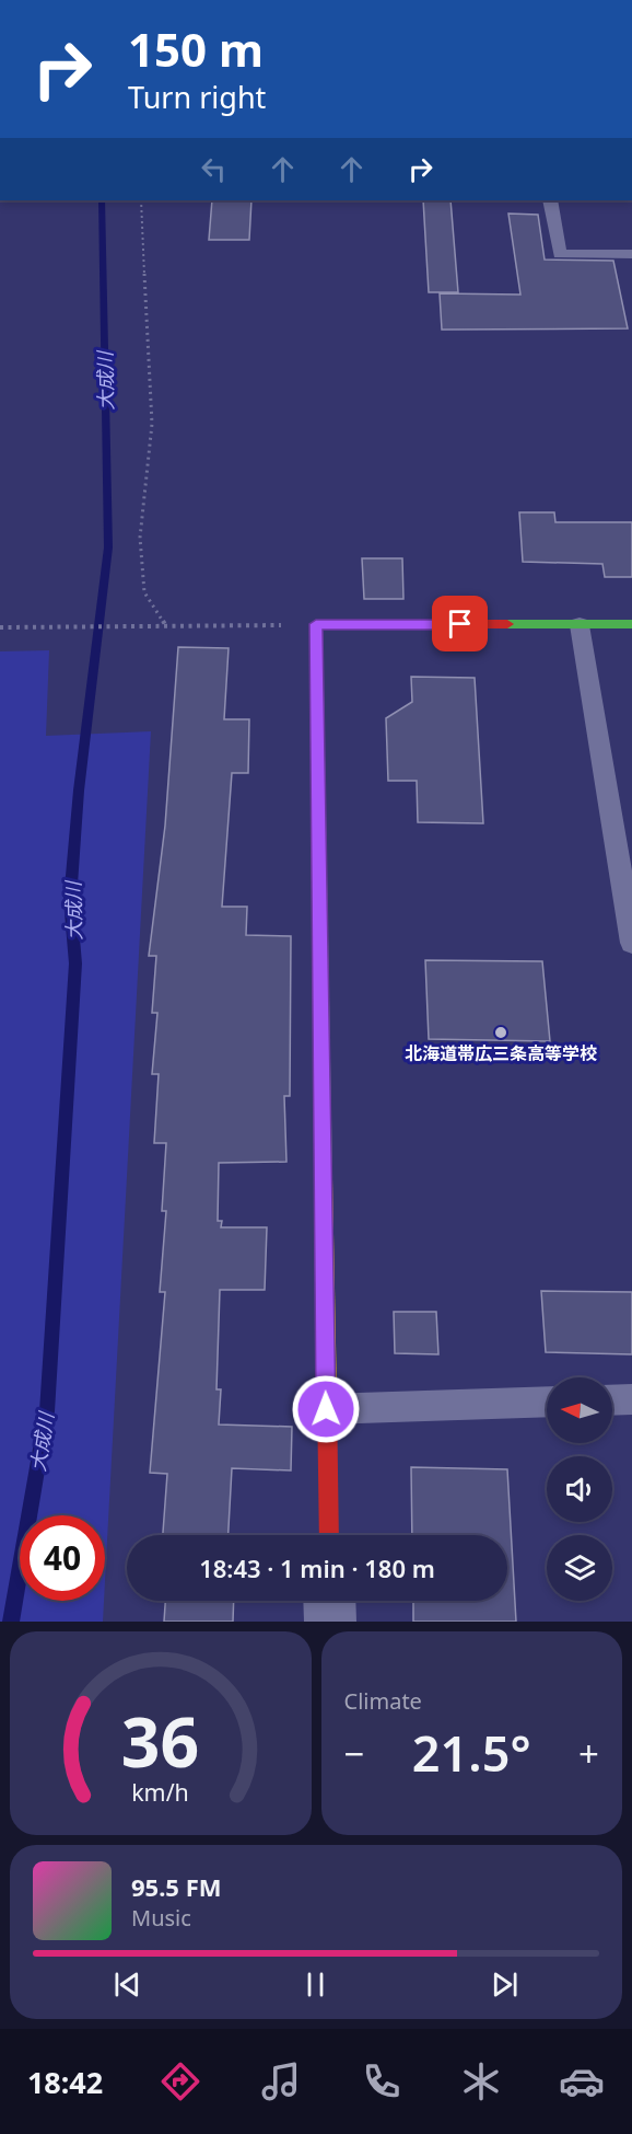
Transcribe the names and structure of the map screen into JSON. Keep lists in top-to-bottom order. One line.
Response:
{"water":["大成川"],"places":["北海道帯広三条高等学校"],"north":"left","page":{"turn":["150 m","Turn right"],"limit":"40","trip":"18:43 · 1 min · 180 m","tile":"Climate","heat":["−","21.5°","+"],"song":["95.5 FM","Music"],"tabs":"18:42","gauge":["36","km/h"]}}
